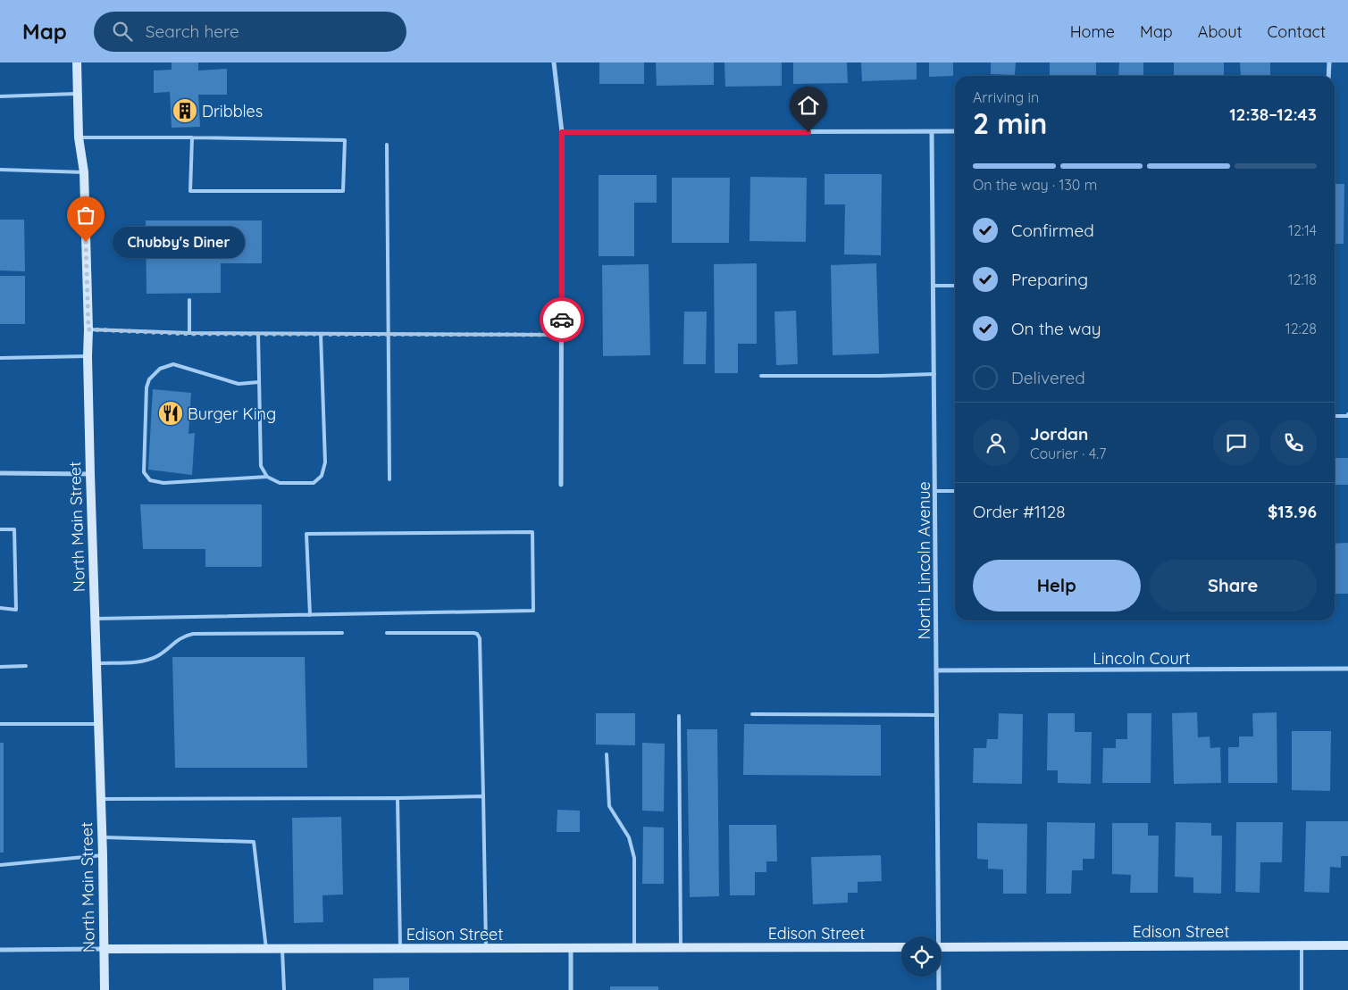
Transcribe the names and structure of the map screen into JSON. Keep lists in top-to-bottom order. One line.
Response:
{"streets":{"street":["North Main Street","North Lincoln Avenue","Lincoln Court","Edison Street"]},"crossings":[["North Main Street","Edison Street"],["North Lincoln Avenue","Lincoln Court"]],"places":{"building":["Dribbles"],"other":["Chubby's Diner"],"restaurant":["Burger King"]},"page":{"header":"Map","search":"Search here","nav":["Home","Map","About","Contact"],"heading":["2 min","Arriving in","12:38–12:43"],"panel":["Jordan","Courier · 4.7","Order #1128","$13.96"],"bar":"On the way · 130 m","list":[["Confirmed","12:14"],["Preparing","12:18"],["On the way","12:28"],"Delivered"],"bubble":"Chubby's Diner","buttons":["Help","Share"]}}
